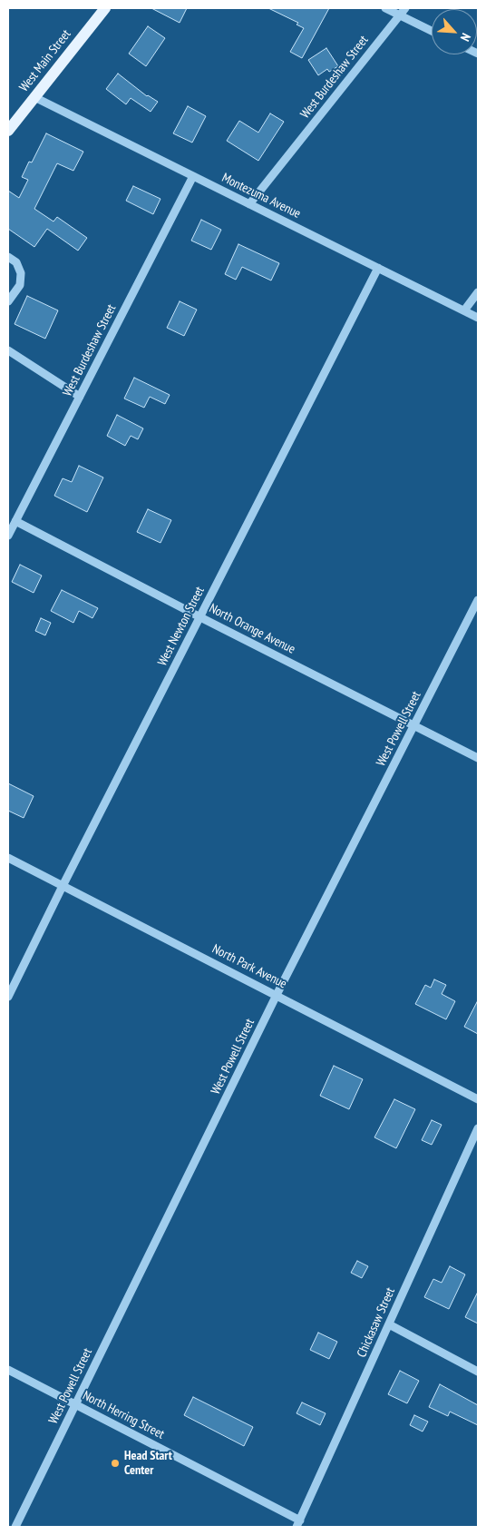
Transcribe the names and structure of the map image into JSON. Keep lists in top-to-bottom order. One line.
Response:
{"streets":{"main road":["West Main Street"],"street":["West Burdeshaw Street","Montezuma Avenue","West Newton Street","North Orange Avenue","West Powell Street","North Park Avenue","Chickasaw Street","North Herring Street"]},"crossings":[["West Main Street","Montezuma Avenue"],["West Burdeshaw Street","Montezuma Avenue"],["West Burdeshaw Street","North Orange Avenue"],["Montezuma Avenue","West Newton Street"],["West Newton Street","North Orange Avenue"],["West Newton Street","North Park Avenue"],["North Orange Avenue","West Powell Street"],["West Powell Street","North Park Avenue"],["West Powell Street","North Herring Street"],["Chickasaw Street","North Herring Street"]],"places":["Head Start Center"],"north":"bottom right"}
